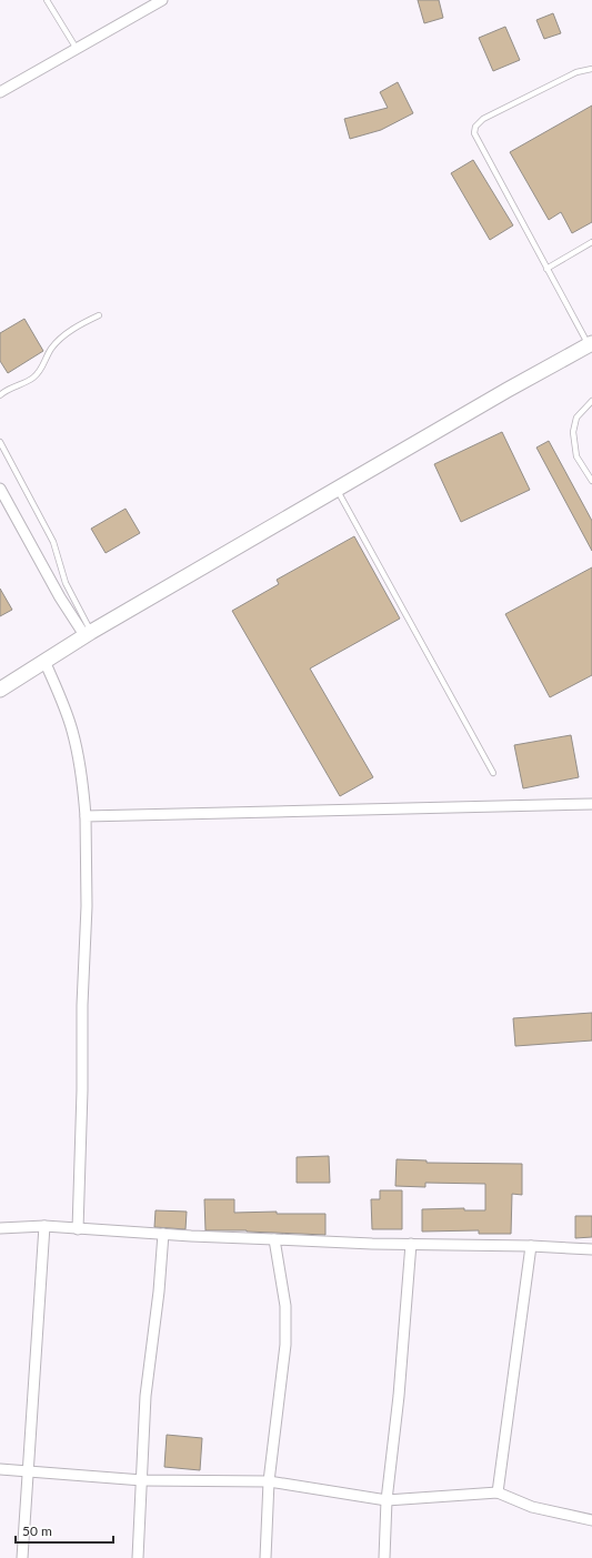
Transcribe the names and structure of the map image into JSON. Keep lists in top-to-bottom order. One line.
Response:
{"scale_bar":"50 m"}
